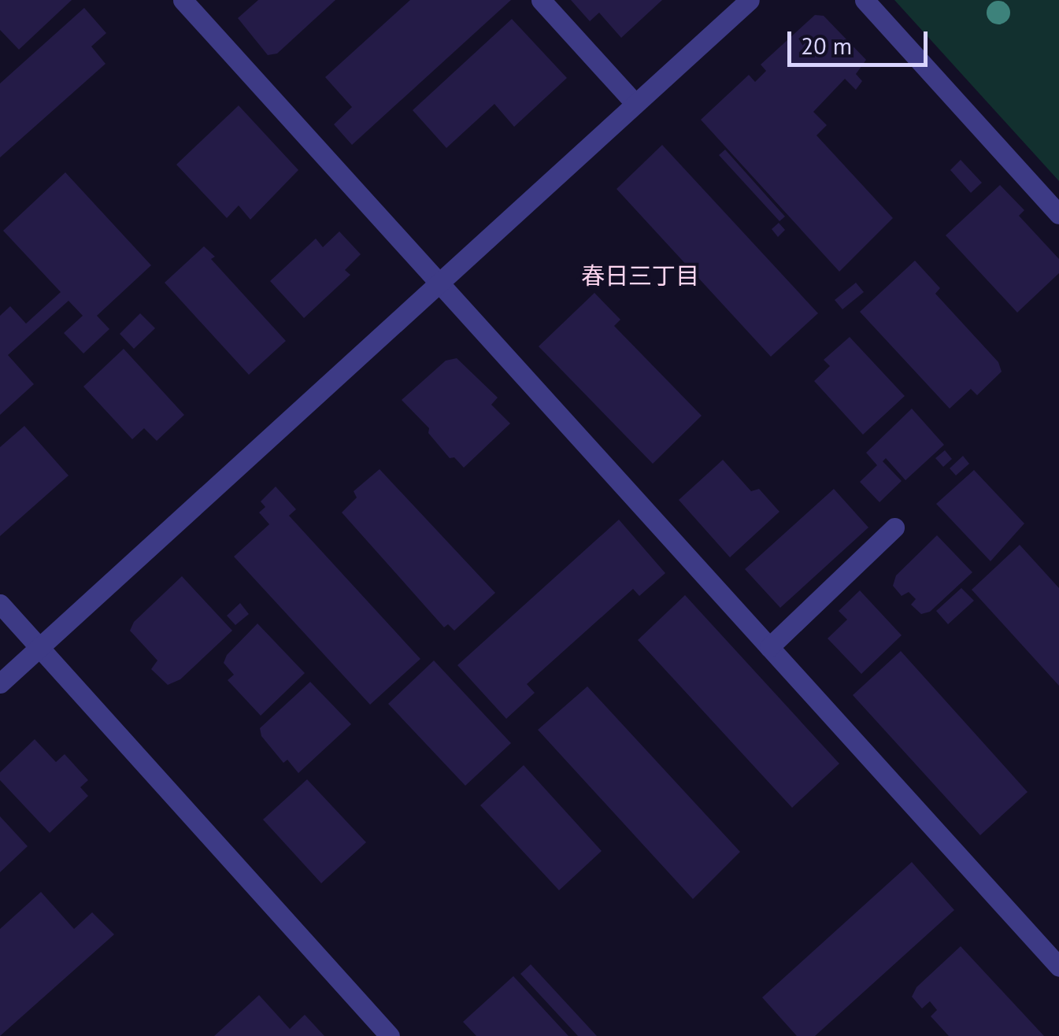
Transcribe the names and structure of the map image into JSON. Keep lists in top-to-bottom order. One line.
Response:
{"districts":["春日三丁目"],"scale_bar":"20 m"}
